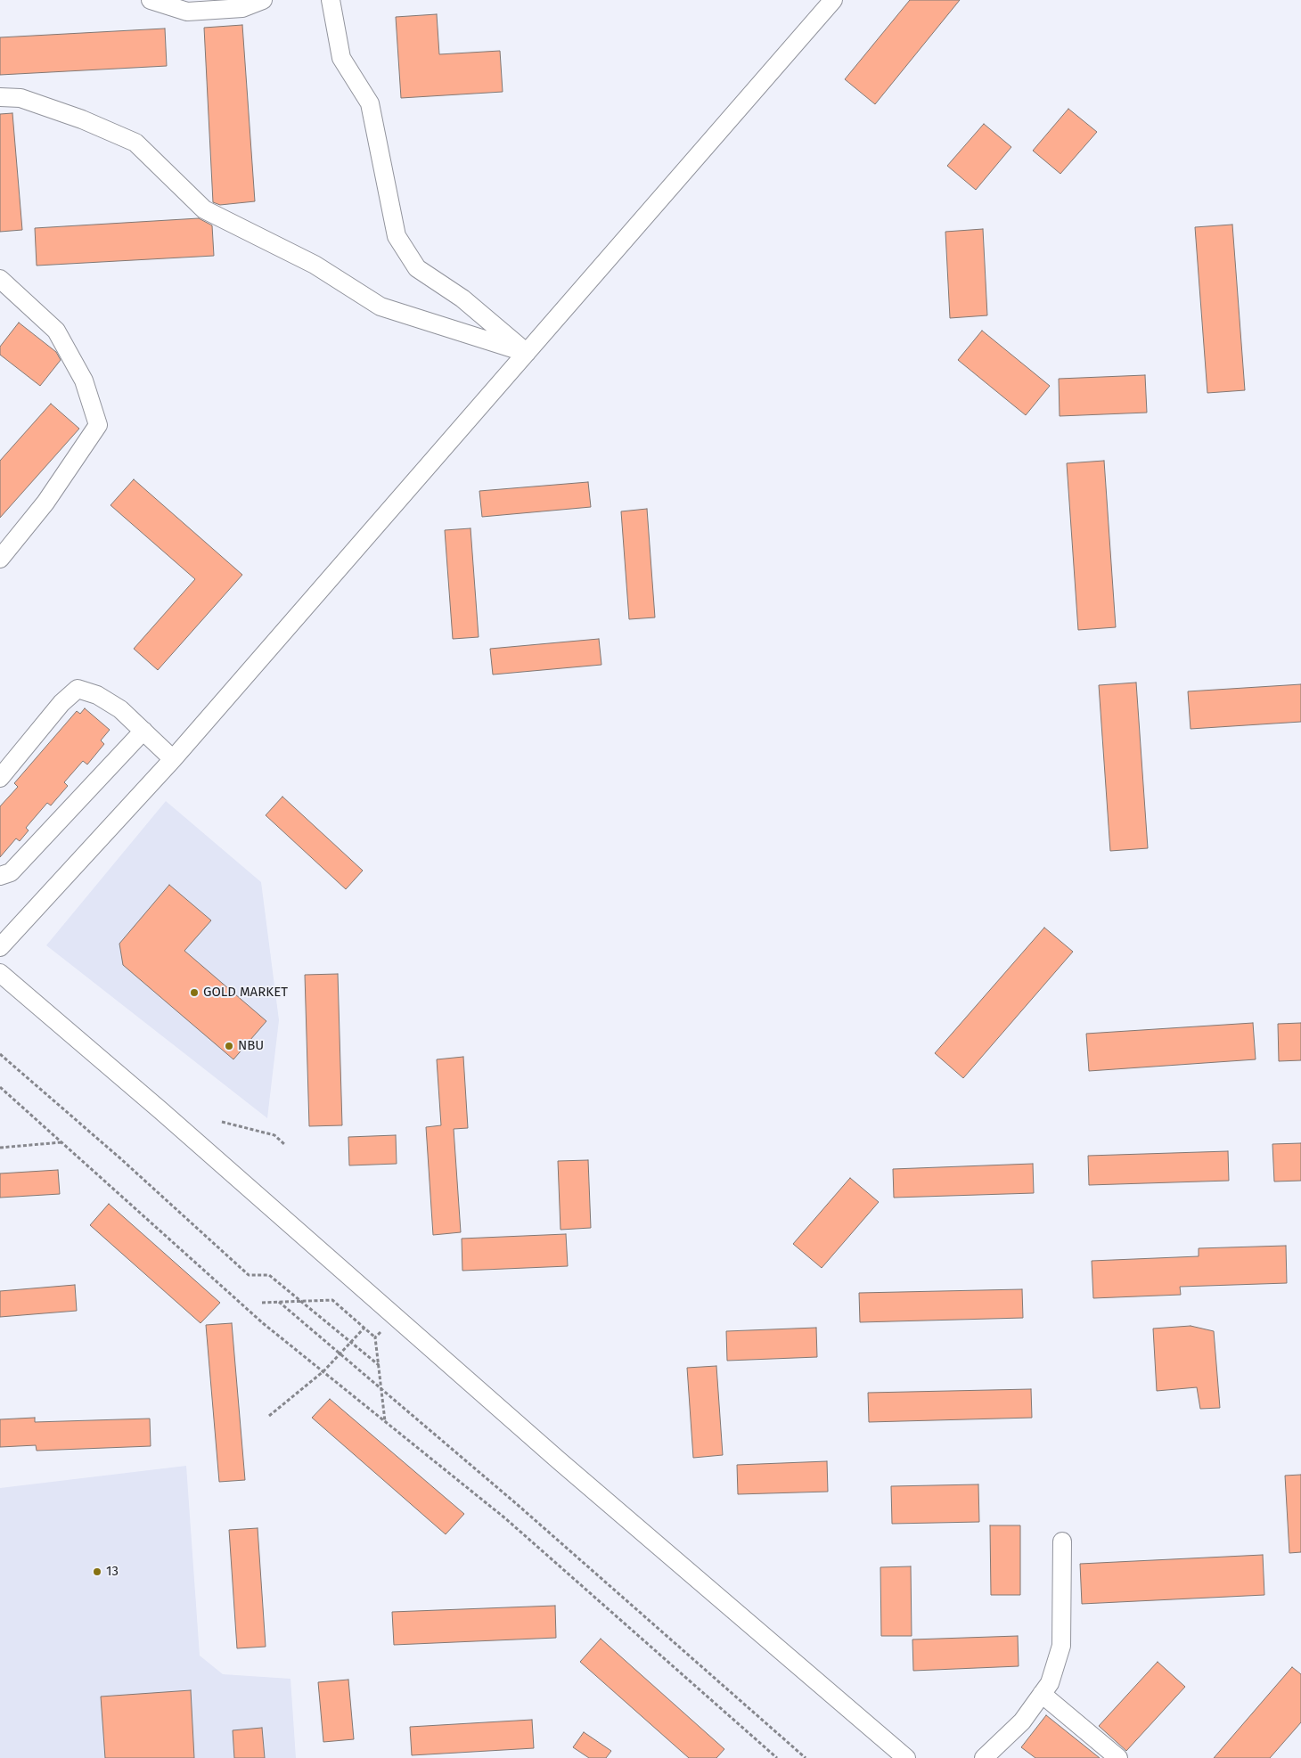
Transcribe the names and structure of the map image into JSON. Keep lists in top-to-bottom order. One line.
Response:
{"places":["GOLD MARKET","NBU","13"]}
